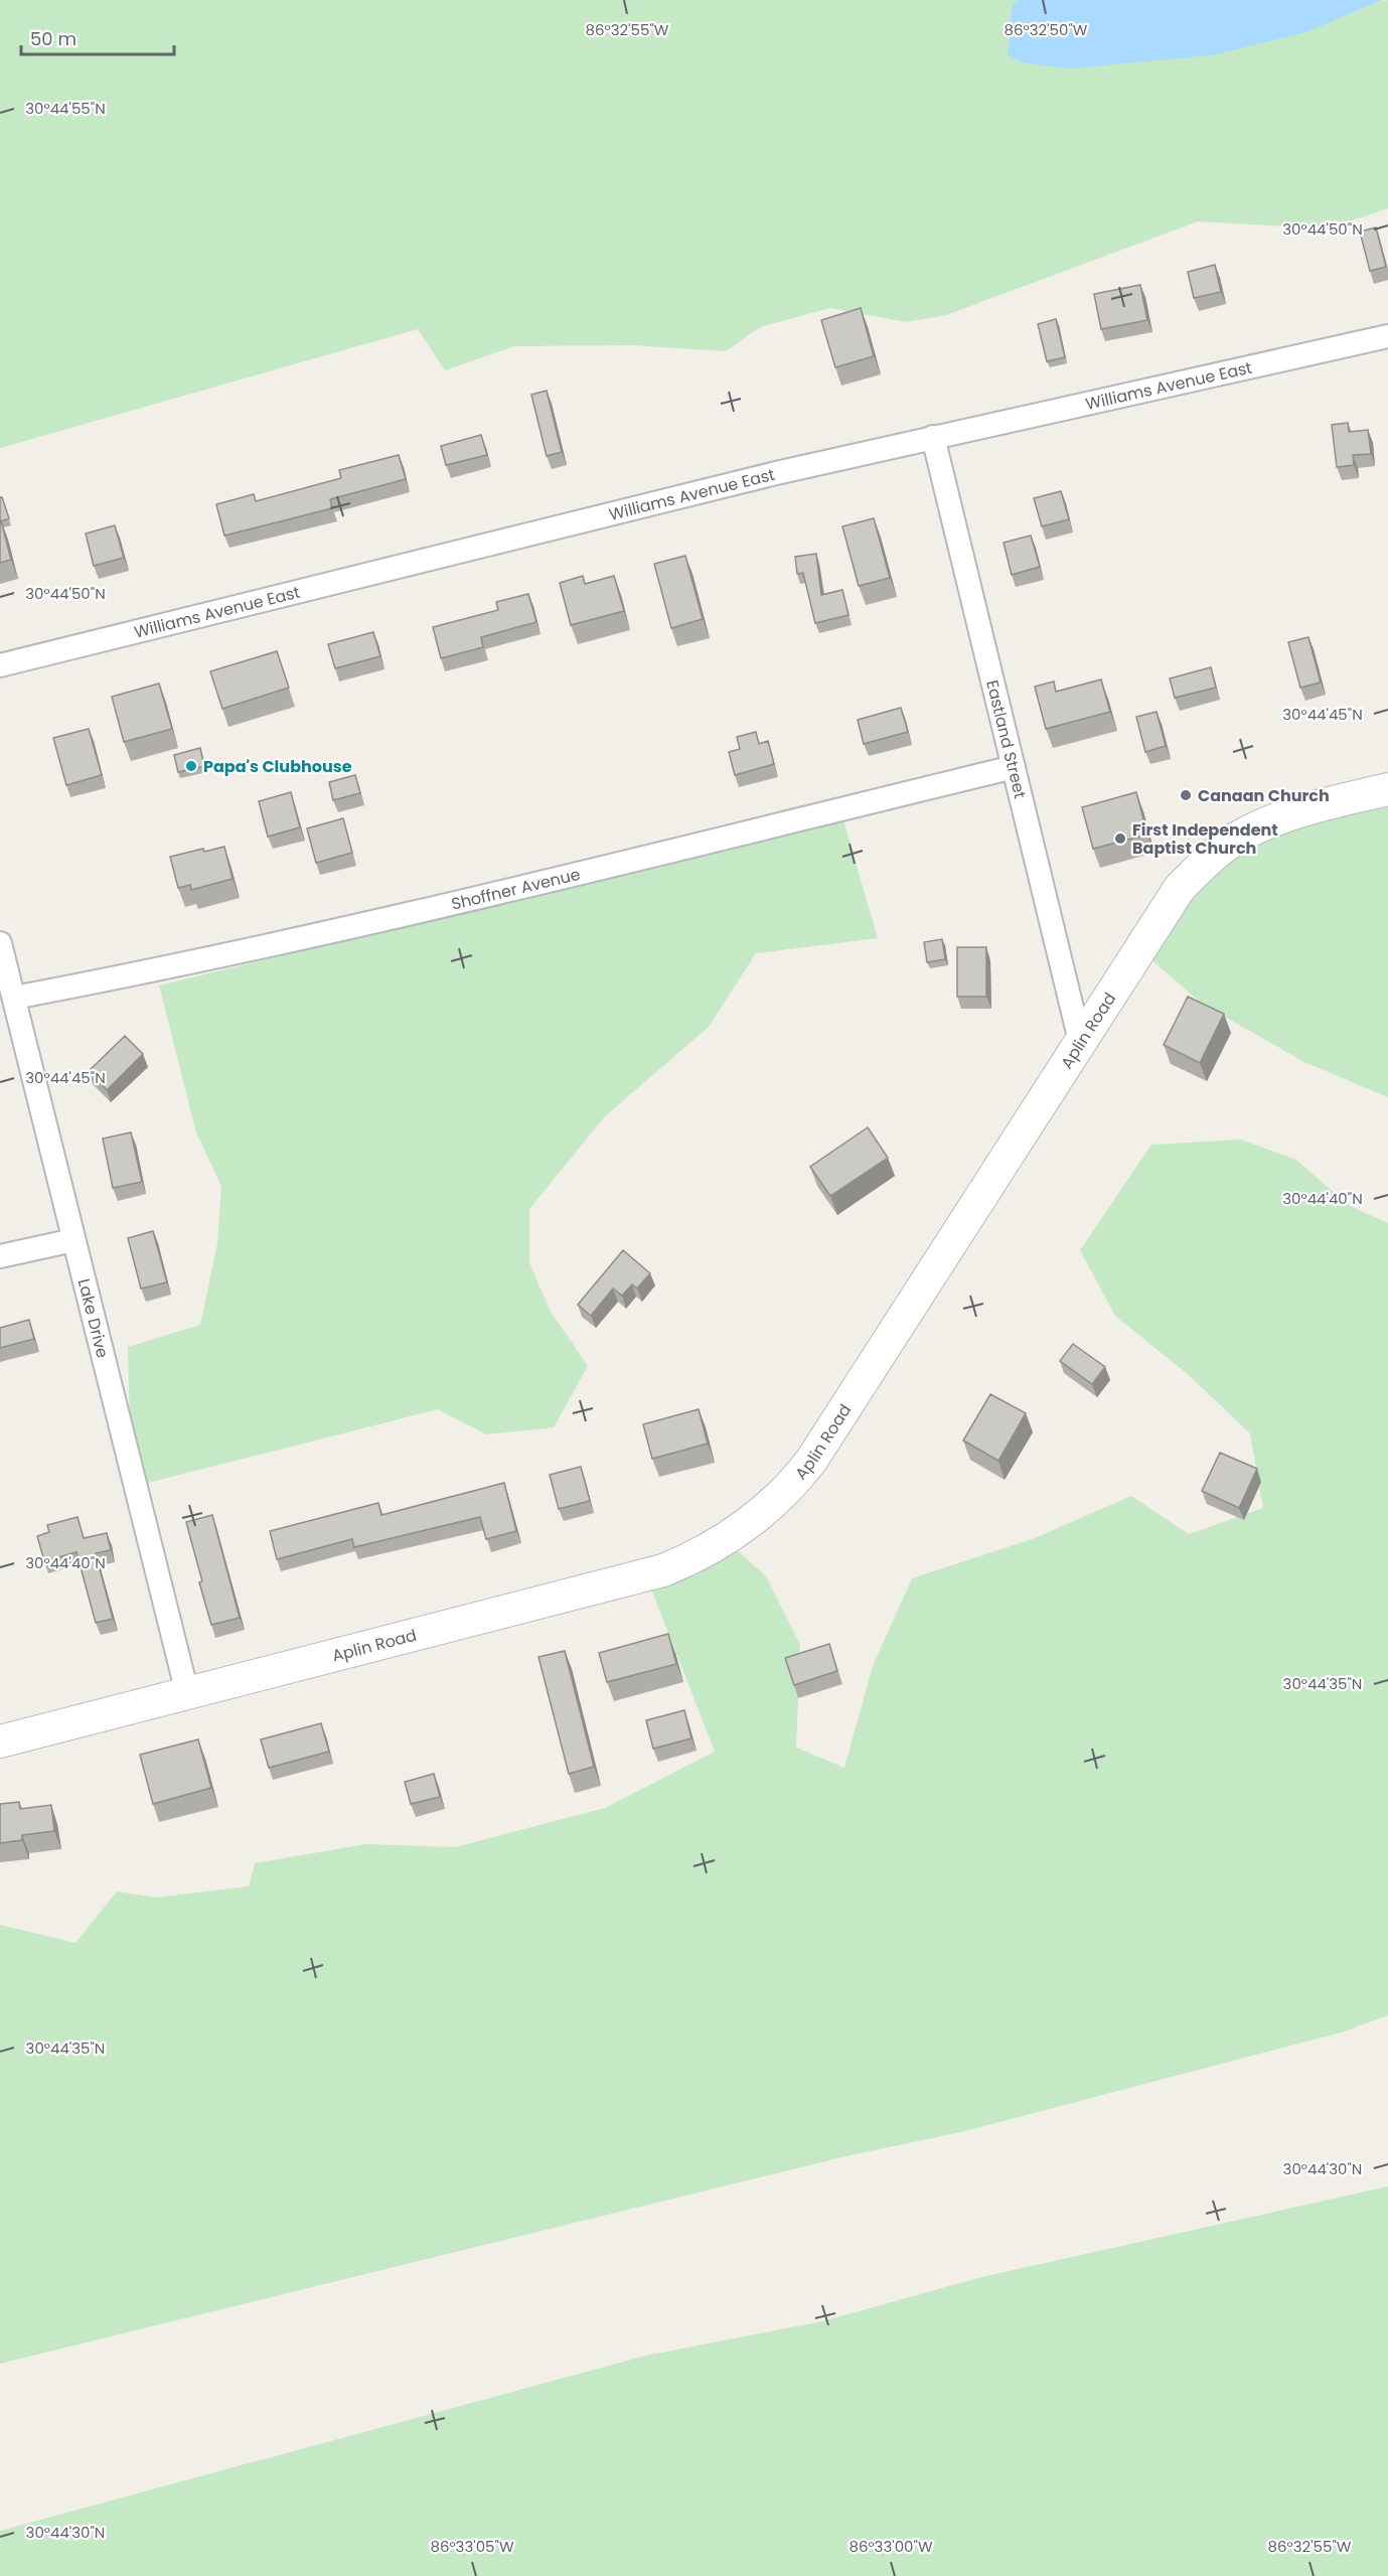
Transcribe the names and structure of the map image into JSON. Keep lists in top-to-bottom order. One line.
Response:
{"streets":{"street":["Williams Avenue East","Eastland Street","Shoffner Avenue","Aplin Road","Lake Drive"]},"crossings":[["Williams Avenue East","Eastland Street"],["Eastland Street","Shoffner Avenue"],["Eastland Street","Aplin Road"],["Shoffner Avenue","Lake Drive"],["Aplin Road","Lake Drive"]],"places":["Papa's Clubhouse","Canaan Church","First Independent Baptist Church"],"scale_bar":"50 m","coordinates":["86°32'55\"W","86°32'50\"W","30°44'55\"N","30°44'50\"N","30°44'45\"N","30°44'40\"N","30°44'35\"N","30°44'30\"N","86°33'05\"W","86°33'00\"W"]}
